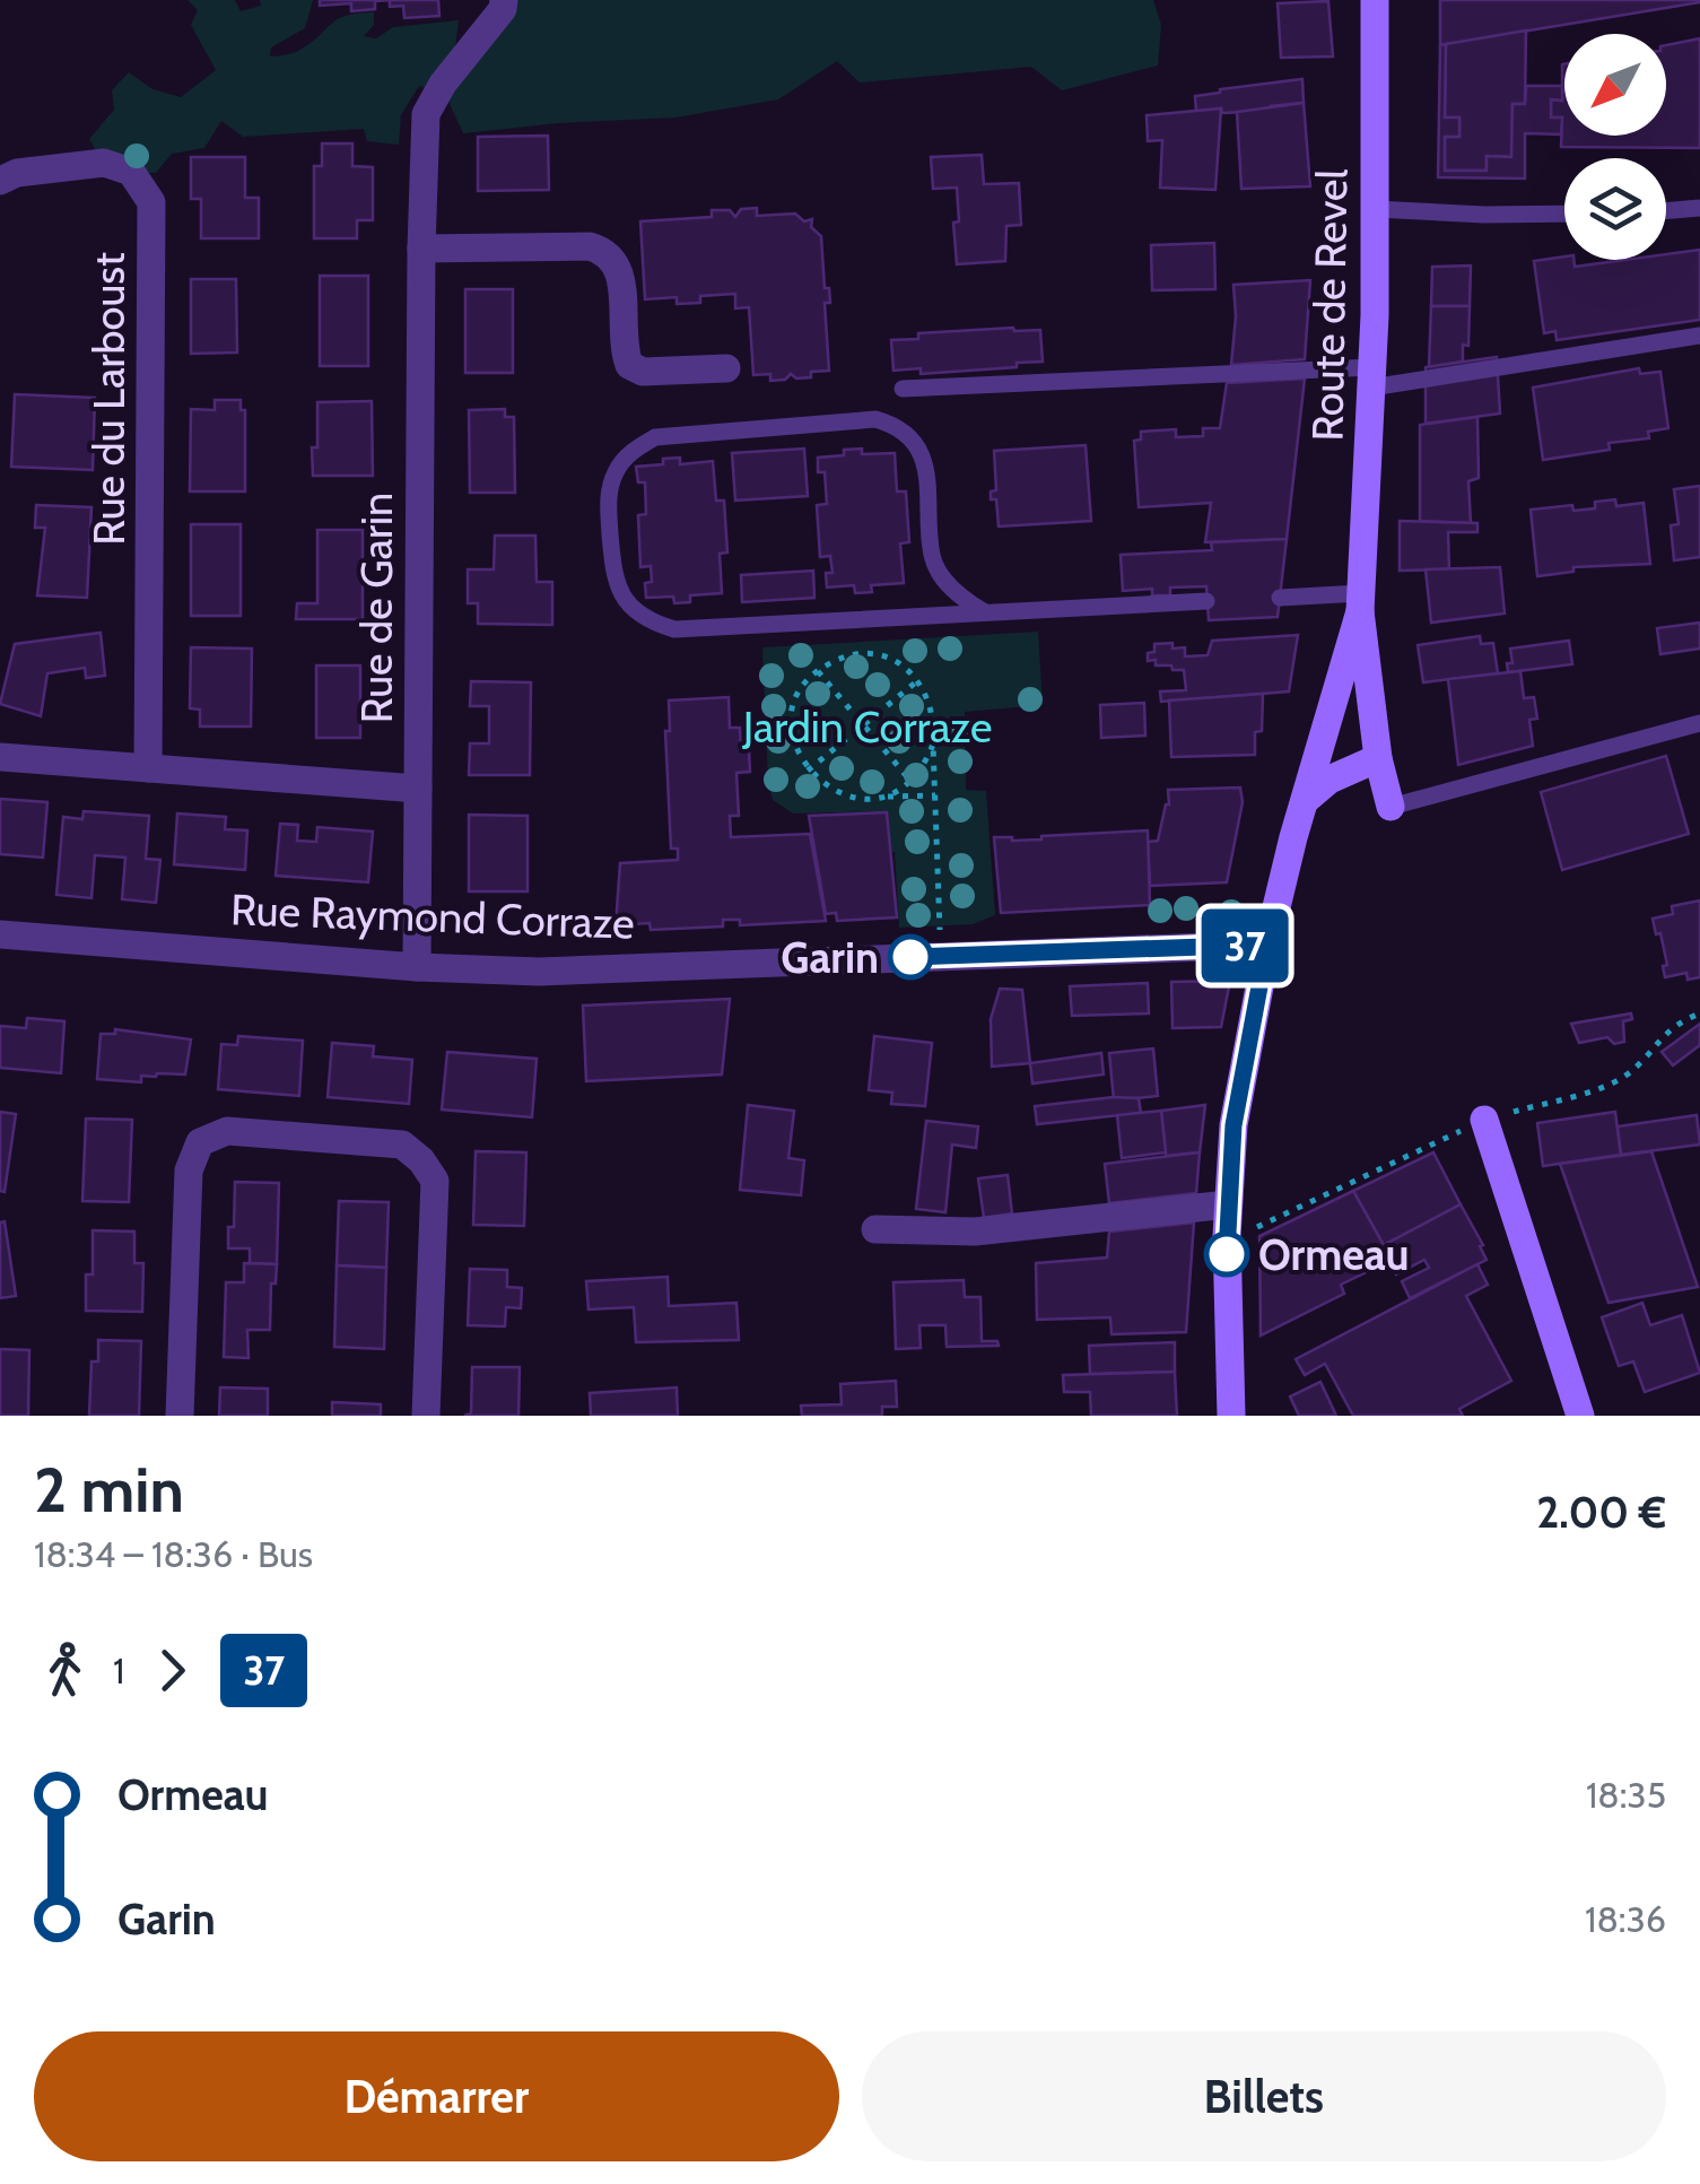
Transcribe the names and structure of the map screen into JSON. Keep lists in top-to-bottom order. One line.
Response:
{"streets":{"main road":["Route de Revel"],"street":["Rue du Larboust","Rue de Garin","Rue Raymond Corraze"]},"crossings":[["Rue de Garin","Rue Raymond Corraze"]],"parks":["Jardin Corraze"],"places":["Garin","Ormeau"],"lines":["bus line 37"],"north":"bottom left","page":{"on_map":"37","heading":["2 min","18:34 – 18:36 · Bus","2.00 €"],"legs":["1","37"],"list":[{"name":"Ormeau","value":"18:35"},{"name":"Garin","value":"18:36"}],"buttons":["Démarrer","Billets"]}}
